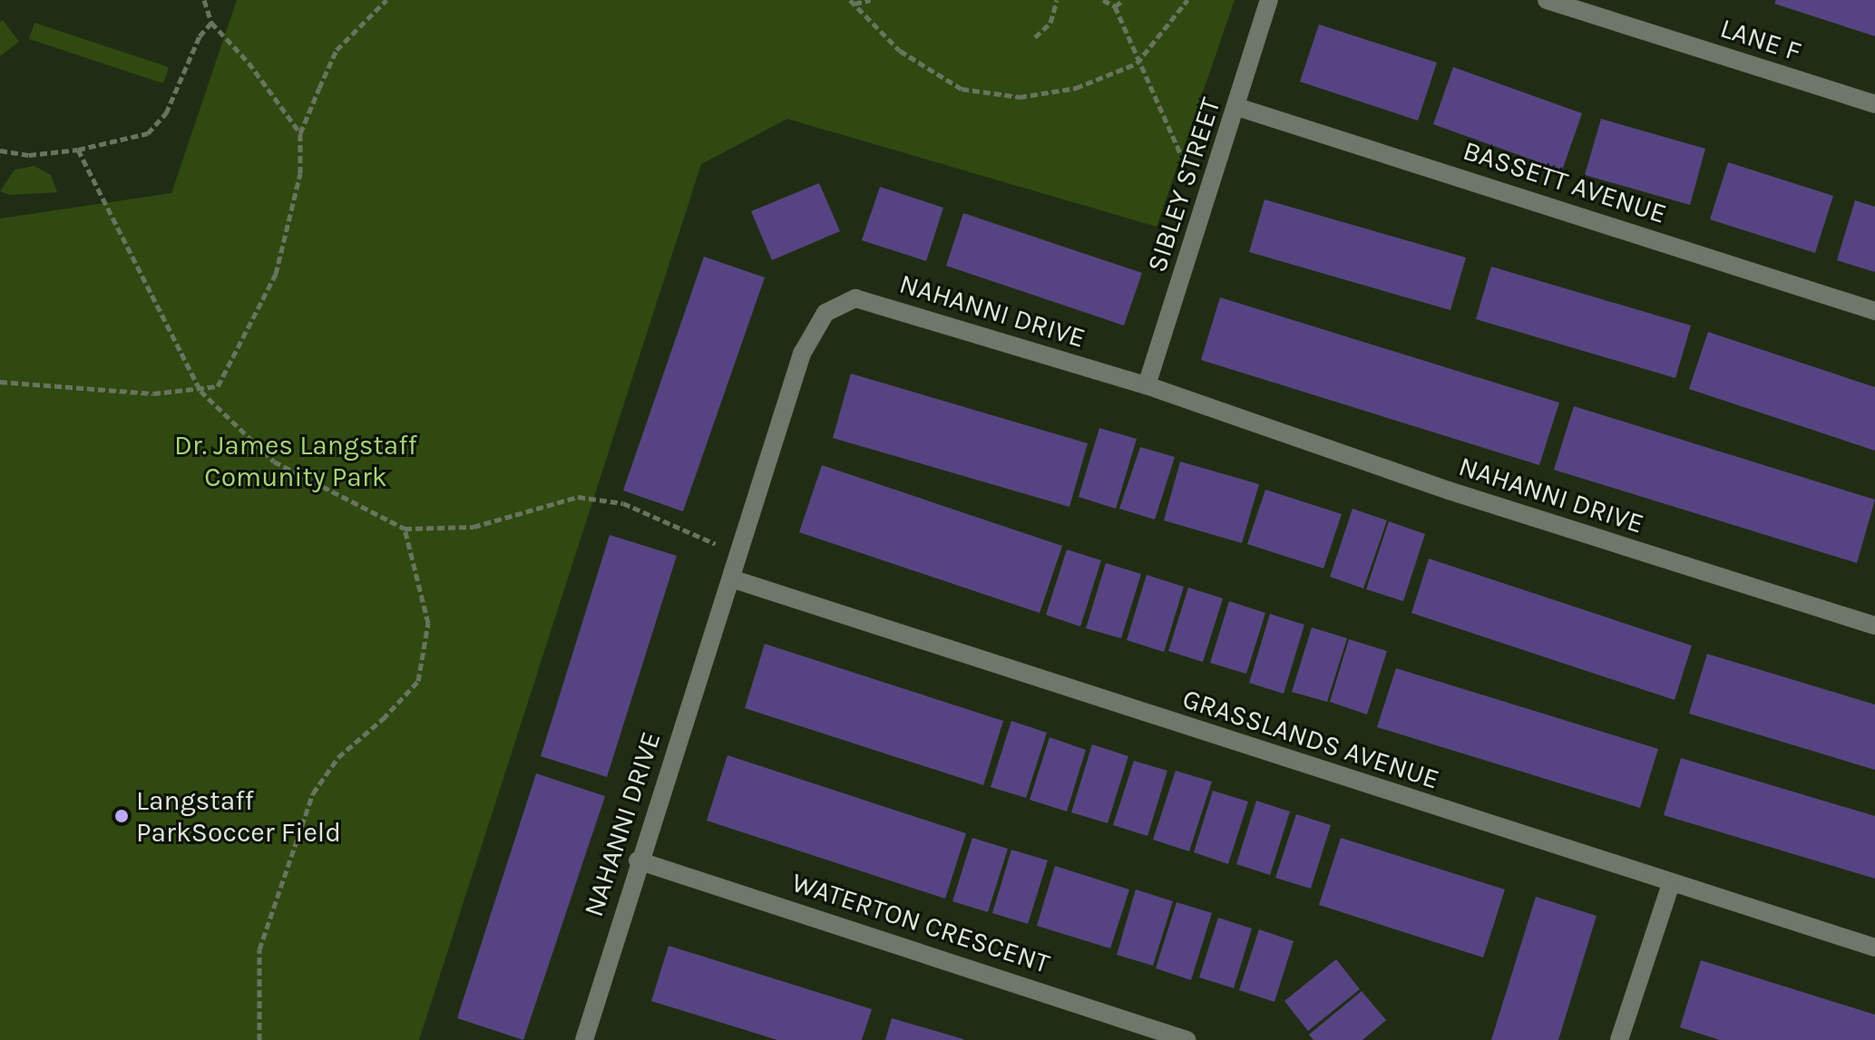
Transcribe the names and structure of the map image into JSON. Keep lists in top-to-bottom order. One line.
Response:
{"streets":{"street":["LANE F","BASSETT AVENUE","SIBLEY STREET","NAHANNI DRIVE","GRASSLANDS AVENUE","WATERTON CRESCENT"]},"crossings":[["BASSETT AVENUE","SIBLEY STREET"],["SIBLEY STREET","NAHANNI DRIVE"],["NAHANNI DRIVE","GRASSLANDS AVENUE"],["NAHANNI DRIVE","WATERTON CRESCENT"]],"parks":["Dr. James Langstaff Comunity Park"],"places":["Langstaff ParkSoccer Field"]}
